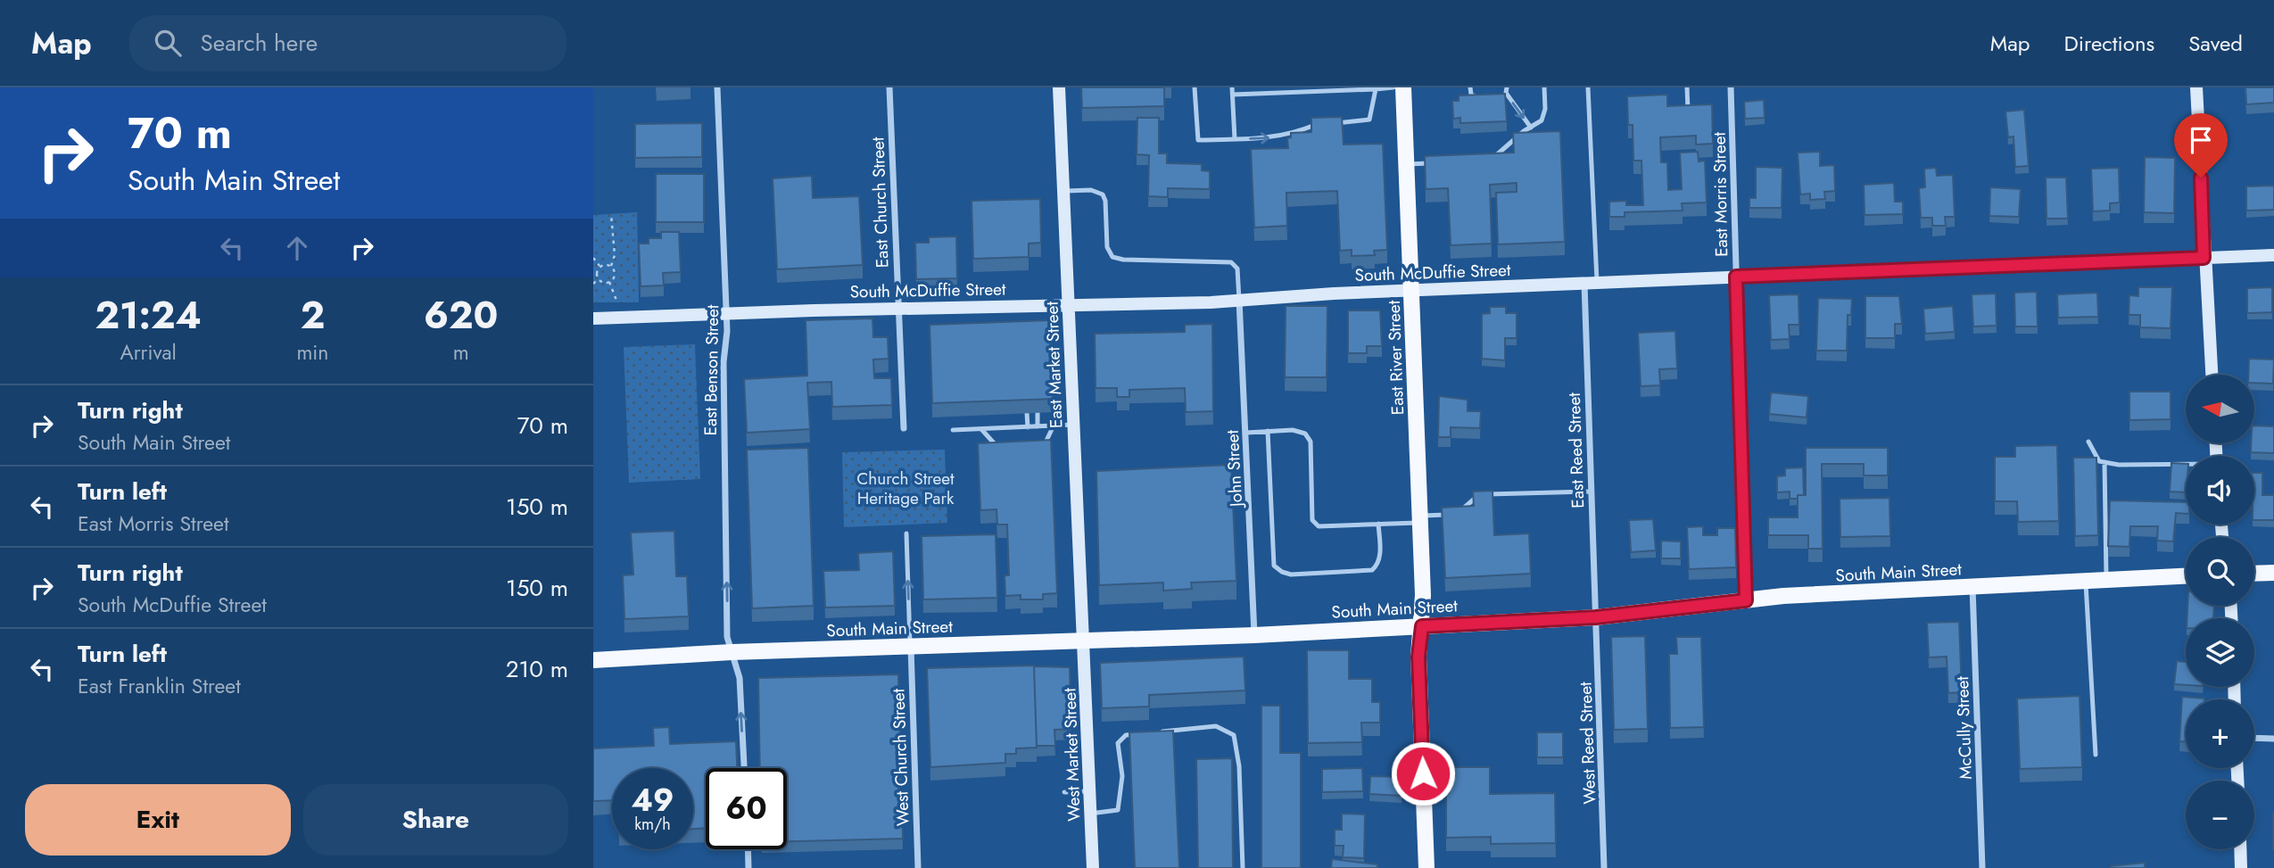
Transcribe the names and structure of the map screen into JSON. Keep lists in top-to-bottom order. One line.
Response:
{"streets":{"main road":["East River Street","South Main Street"],"street":["East Morris Street","East Church Street","South McDuffie Street","East Market Street","East Benson Street","East Reed Street","John Street","McCully Street","West Reed Street","West Market Street","West Church Street"]},"crossings":[["East Morris Street","South McDuffie Street"],["East Morris Street","South Main Street"],["East Church Street","South McDuffie Street"],["South McDuffie Street","East River Street"],["South McDuffie Street","East Market Street"],["South McDuffie Street","East Benson Street"],["South McDuffie Street","East Reed Street"],["South McDuffie Street","John Street"],["East River Street","South Main Street"],["East Market Street","South Main Street"],["East Market Street","West Market Street"],["East Benson Street","South Main Street"],["East Reed Street","South Main Street"],["East Reed Street","West Reed Street"],["John Street","South Main Street"],["South Main Street","McCully Street"],["South Main Street","West Reed Street"],["South Main Street","West Market Street"],["South Main Street","West Church Street"]],"one_way":["East Benson Street"],"parks":["Church Street Heritage Park"],"north":"left","page":{"header":"Map","search":"Search here","nav":["Map","Directions","Saved"],"turn":["70 m","South Main Street"],"eta":["21:24","Arrival","2","min","620","m"],"map_buttons":["+","−"],"list":[{"name":"Turn right","note":"South Main Street","value":"70 m"},{"name":"Turn left","note":"East Morris Street","value":"150 m"},{"name":"Turn right","note":"South McDuffie Street","value":"150 m"},{"name":"Turn left","note":"East Franklin Street","value":"210 m"}],"speed":"49 km/h","limit":"60","buttons":["Exit","Share"]}}
